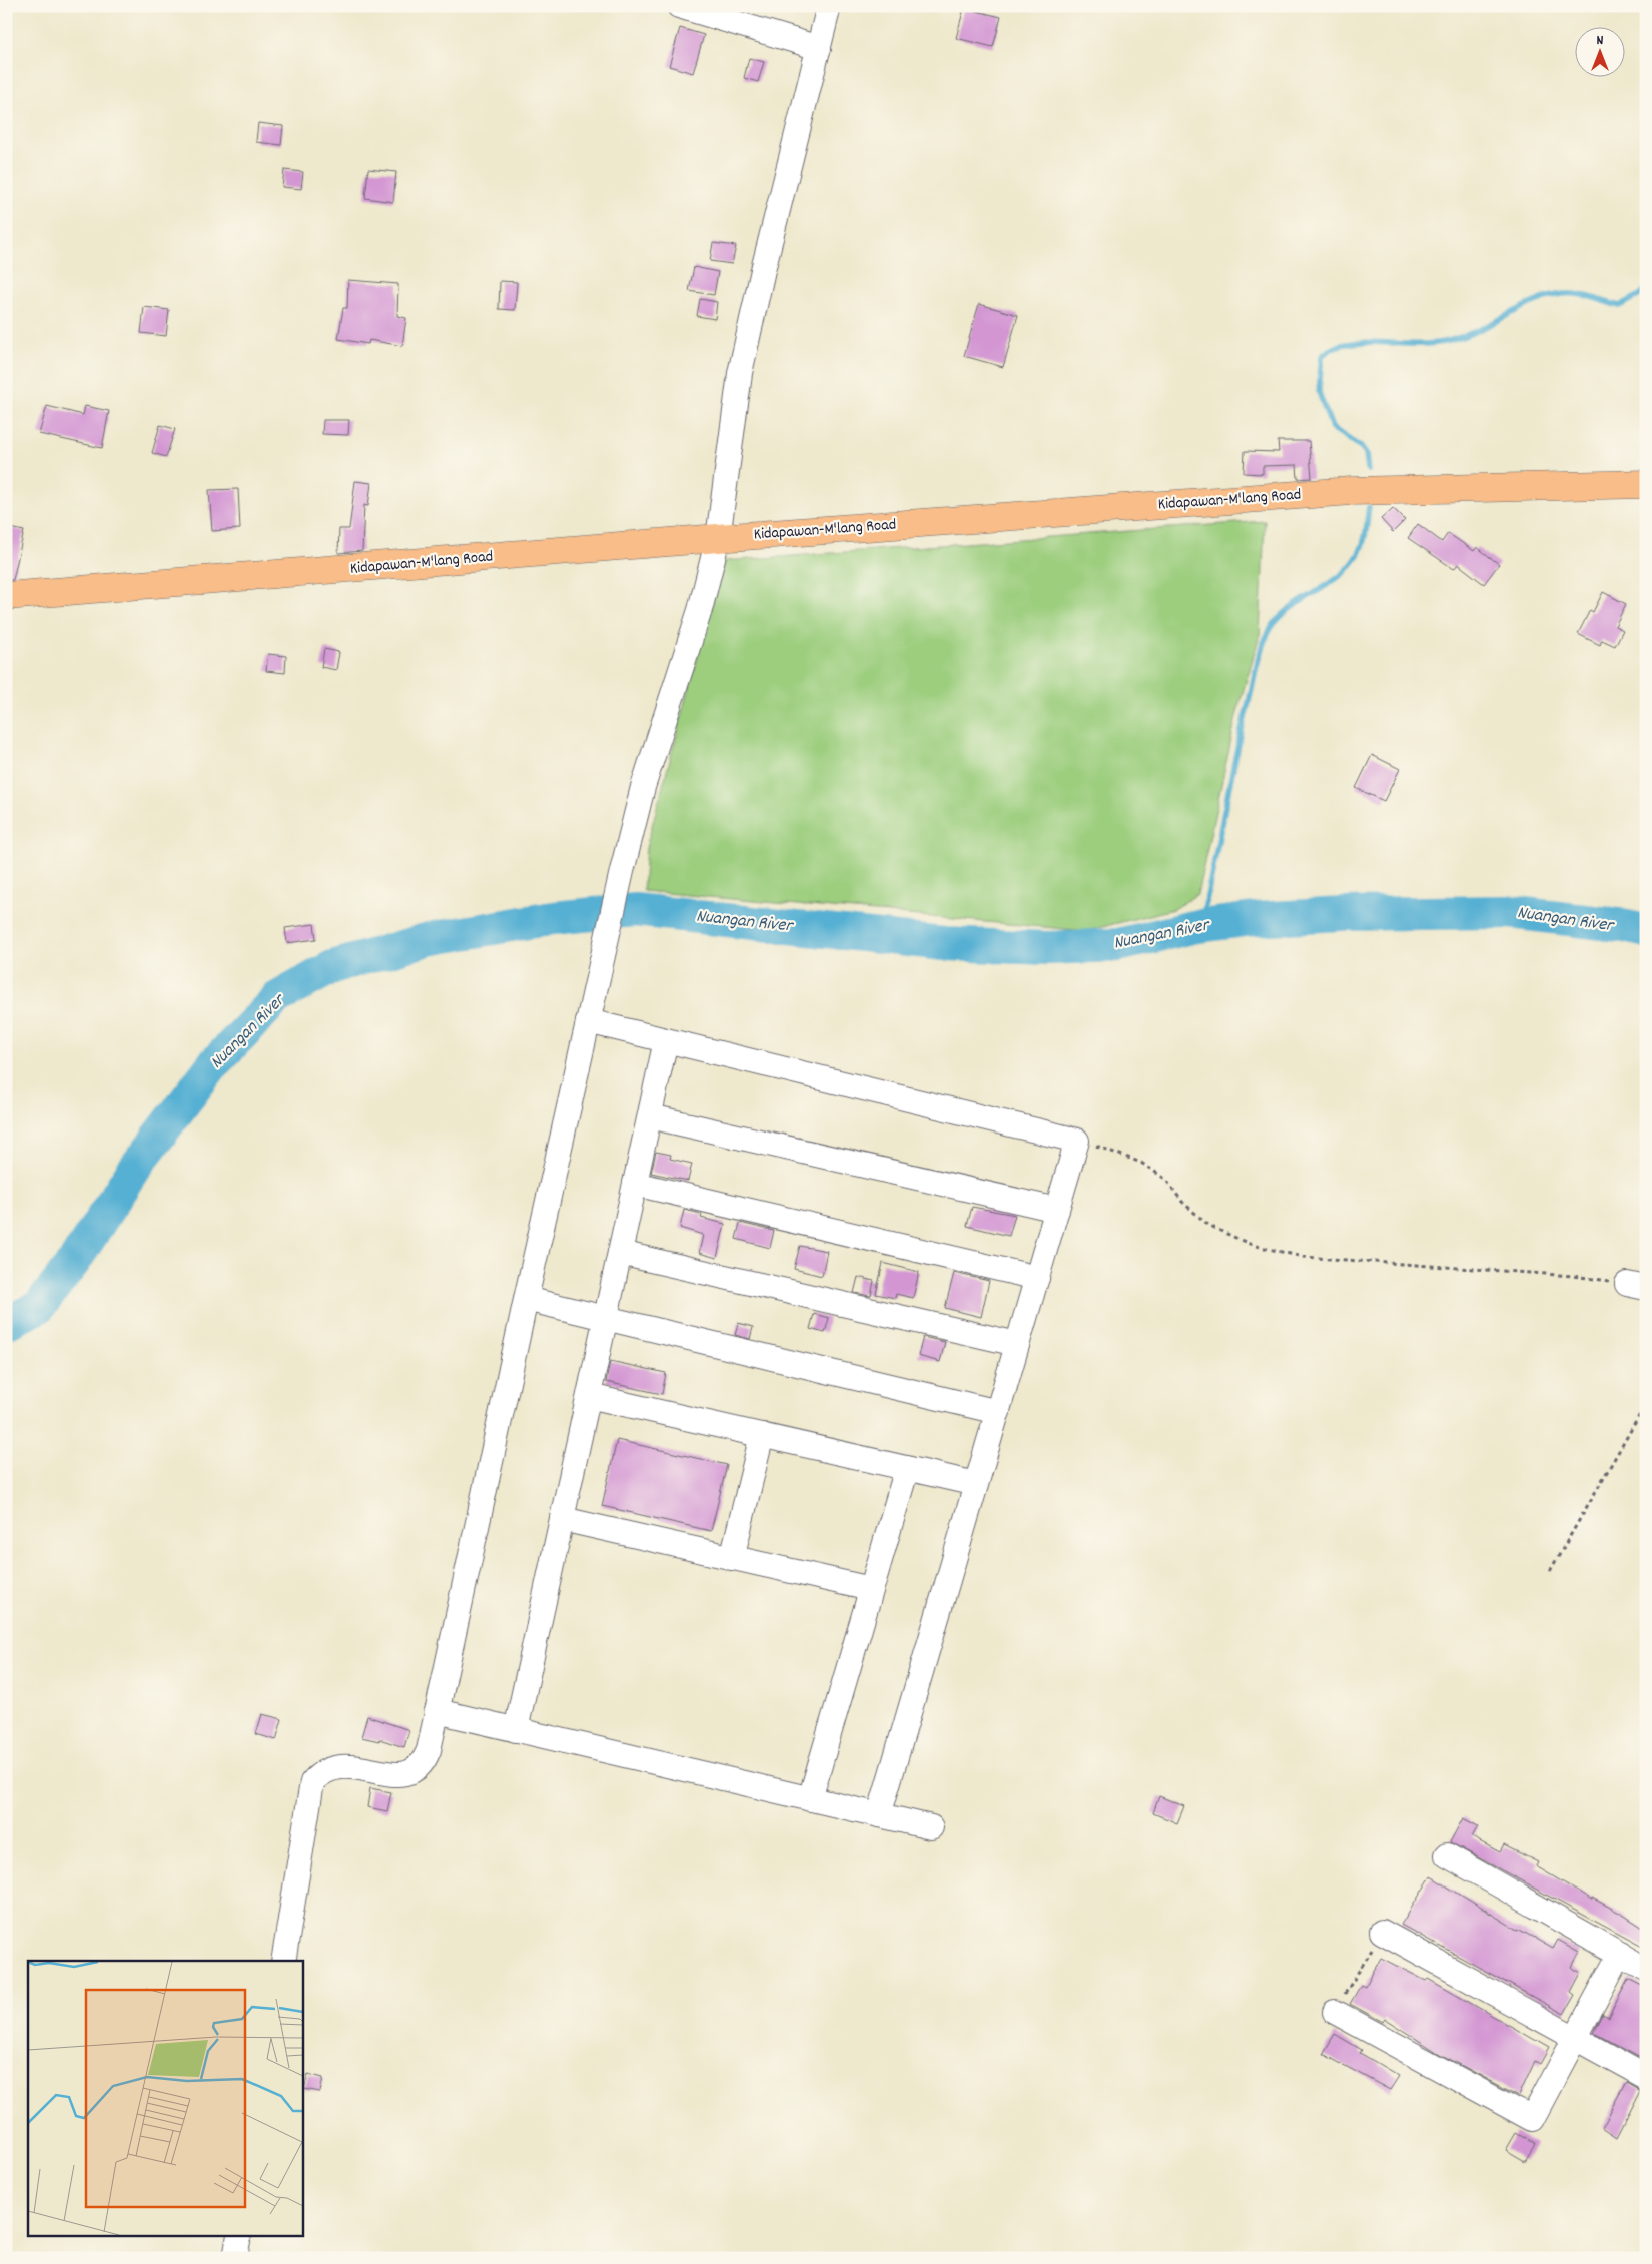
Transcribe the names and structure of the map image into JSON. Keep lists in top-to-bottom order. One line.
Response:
{"streets":{"main road":["Kidapawan-M'lang Road"]},"water":["Nuangan River"],"north":"top"}
